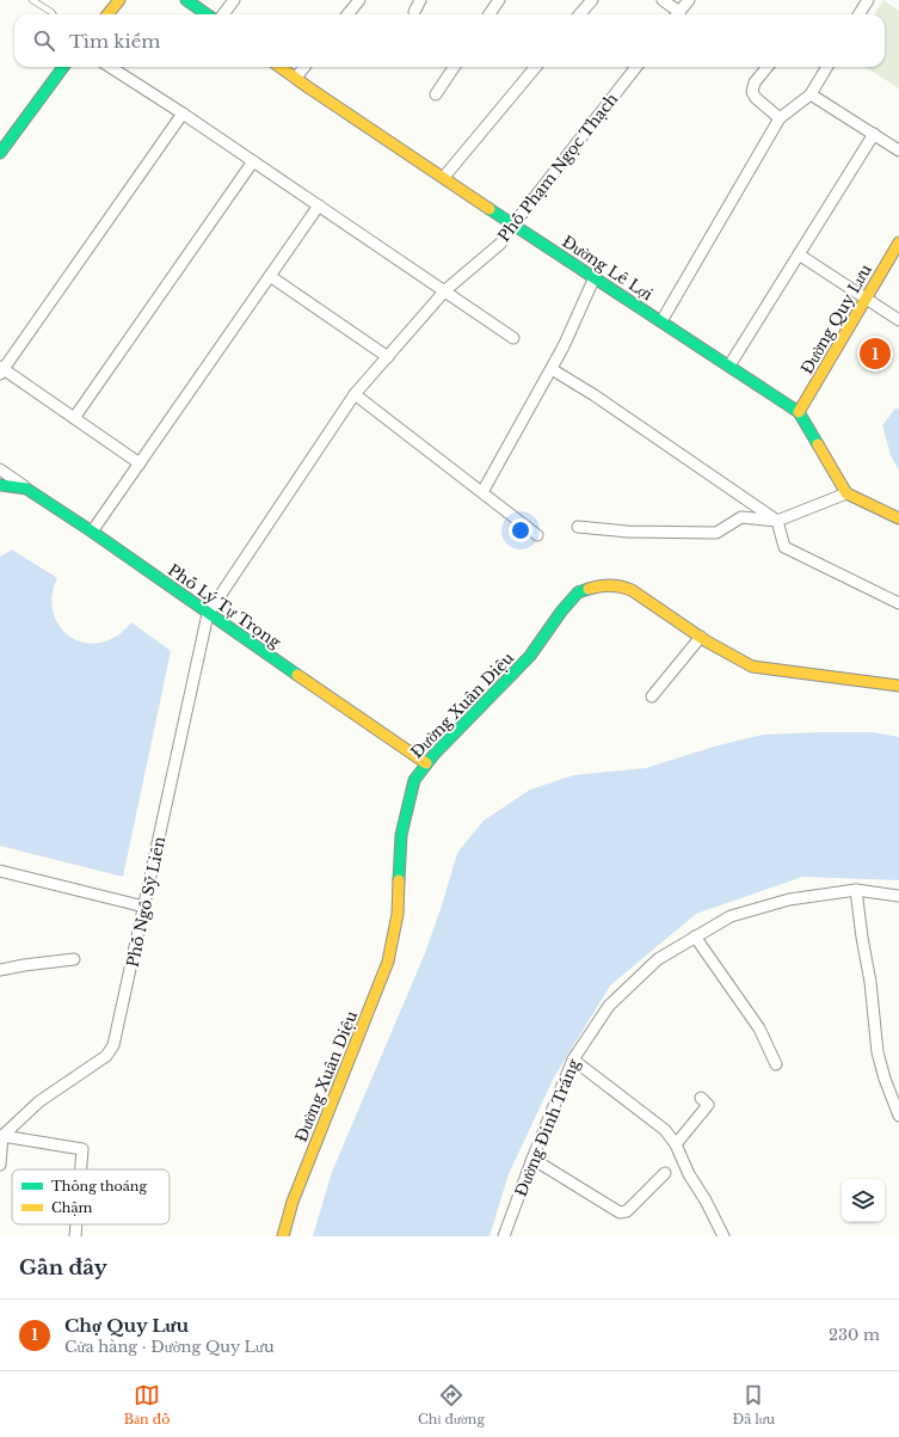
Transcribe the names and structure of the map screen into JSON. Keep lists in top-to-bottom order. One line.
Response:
{"streets":{"street":["Phố Phạm Ngọc Thạch","Đường Lê Lợi","Đường Quy Lưu","Phố Lý Tự Trọng","Đường Xuân Diệu","Phố Ngô Sỹ Liên","Đường Đinh Tráng"]},"crossings":[["Phố Phạm Ngọc Thạch","Đường Lê Lợi"],["Phố Phạm Ngọc Thạch","Phố Lý Tự Trọng"],["Phố Phạm Ngọc Thạch","Phố Ngô Sỹ Liên"],["Đường Lê Lợi","Đường Quy Lưu"],["Phố Lý Tự Trọng","Đường Xuân Diệu"],["Phố Lý Tự Trọng","Phố Ngô Sỹ Liên"]],"legend":["Thông thoáng","Chậm"],"page":{"search":"Tìm kiếm","pins":"1","heading":"Gần đây","list":[{"mark":"1","name":"Chợ Quy Lưu","note":"Cửa hàng · Đường Quy Lưu","value":"230 m"}],"nav":["Bản đồ","Chỉ đường","Đã lưu"]}}
